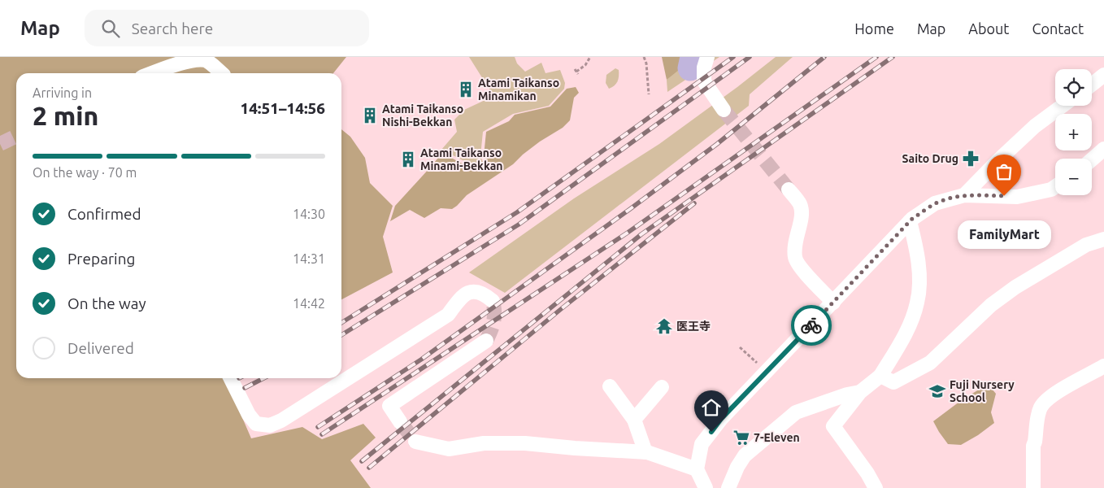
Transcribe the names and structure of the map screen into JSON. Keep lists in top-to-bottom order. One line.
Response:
{"places":{"building":["Atami Taikanso Minamikan","Atami Taikanso Nishi-Bekkan","Atami Taikanso Minami-Bekkan"],"pharmacy":["Saito Drug"],"other":["FamilyMart"],"temple":["医王寺"],"school or university":["Fuji Nursery School"],"supermarket":["7-Eleven"]},"page":{"header":"Map","search":"Search here","nav":["Home","Map","About","Contact"],"map_buttons":["+","−"],"heading":["2 min","Arriving in","14:51–14:56"],"bar":"On the way · 70 m","list":[["Confirmed","14:30"],["Preparing","14:31"],["On the way","14:42"],"Delivered"],"bubble":"FamilyMart"}}
